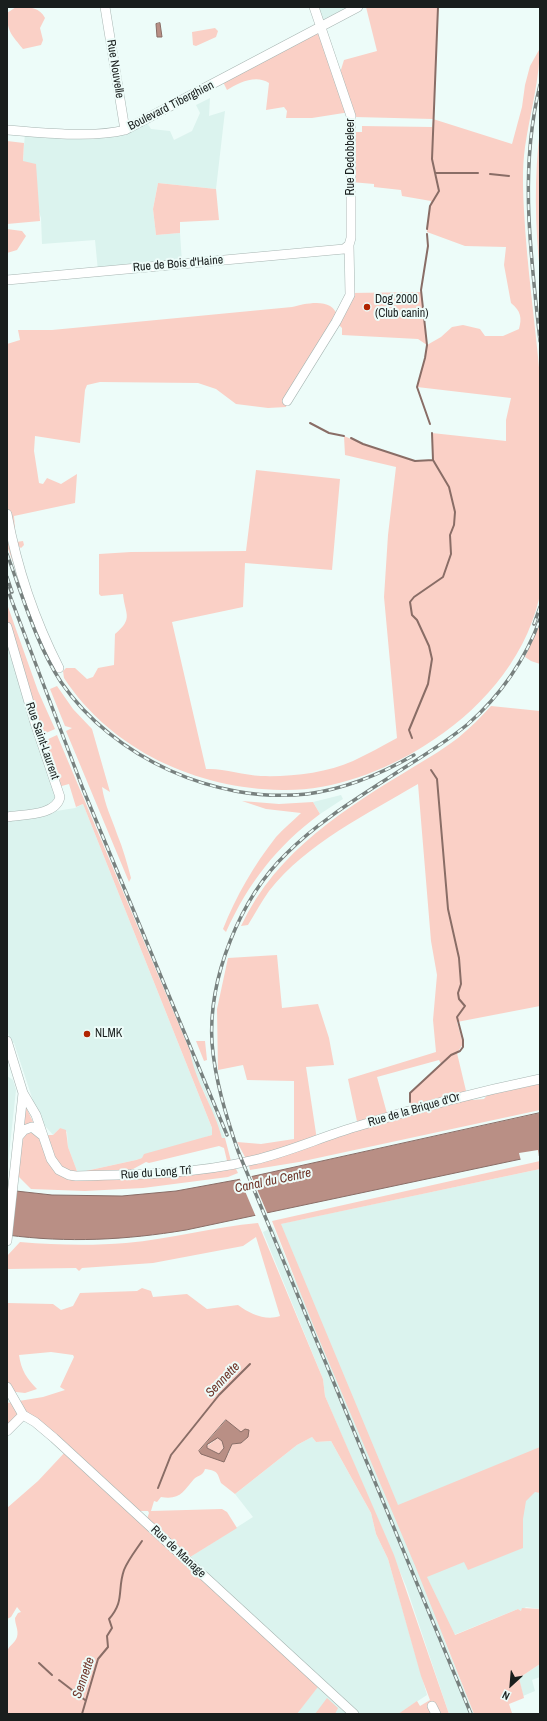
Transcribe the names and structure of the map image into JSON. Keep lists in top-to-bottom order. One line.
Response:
{"streets":{"street":["Rue Nouvelle","Boulevard Tiberghien","Rue Dedobbeleer","Rue de Bois d'Haine","Rue Saint-Laurent","Rue de la Brique d'Or","Rue du Long Trî","Rue de Manage"]},"crossings":[["Rue Nouvelle","Boulevard Tiberghien"],["Boulevard Tiberghien","Rue Dedobbeleer"],["Rue Dedobbeleer","Rue de Bois d'Haine"],["Rue de la Brique d'Or","Rue du Long Trî"]],"water":["Canal du Centre","Sennette"],"places":["Dog 2000 (Club canin)","NLMK"],"north":"bottom left"}
